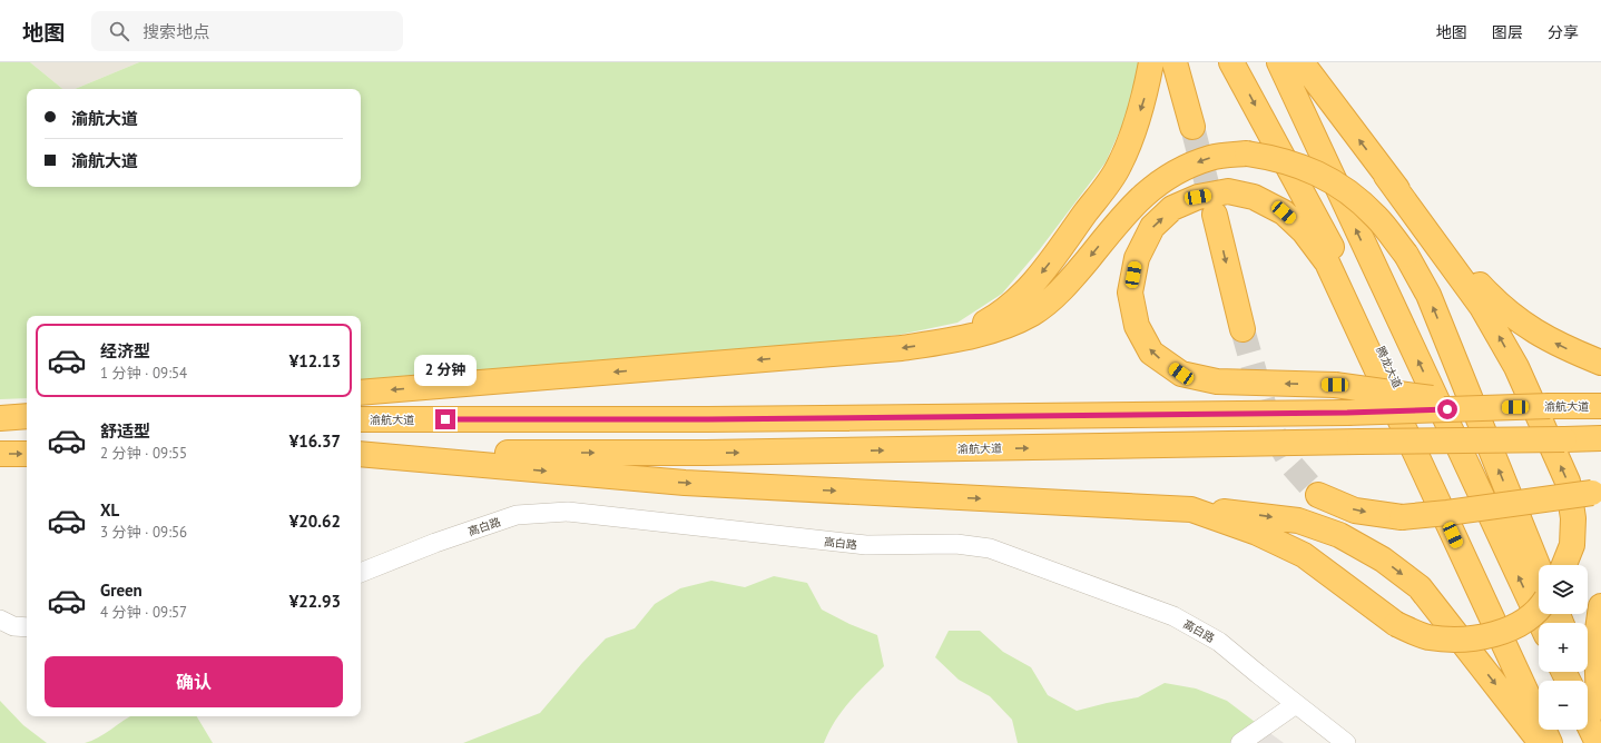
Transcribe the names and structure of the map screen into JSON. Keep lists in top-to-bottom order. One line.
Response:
{"streets":{"highway":["腾龙大道","渝航大道"],"street":["高白路"]},"page":{"header":"地图","search":"搜索地点","nav":["地图","图层","分享"],"banner":["渝航大道","渝航大道"],"list":[{"name":"经济型","note":"1 分钟 · 09:54","value":"¥12.13"},{"name":"舒适型","note":"2 分钟 · 09:55","value":"¥16.37"},{"name":"XL","note":"3 分钟 · 09:56","value":"¥20.62"},{"name":"Green","note":"4 分钟 · 09:57","value":"¥22.93"}],"bubble":"2 分钟","map_buttons":["+","−"],"buttons":"确认"}}
